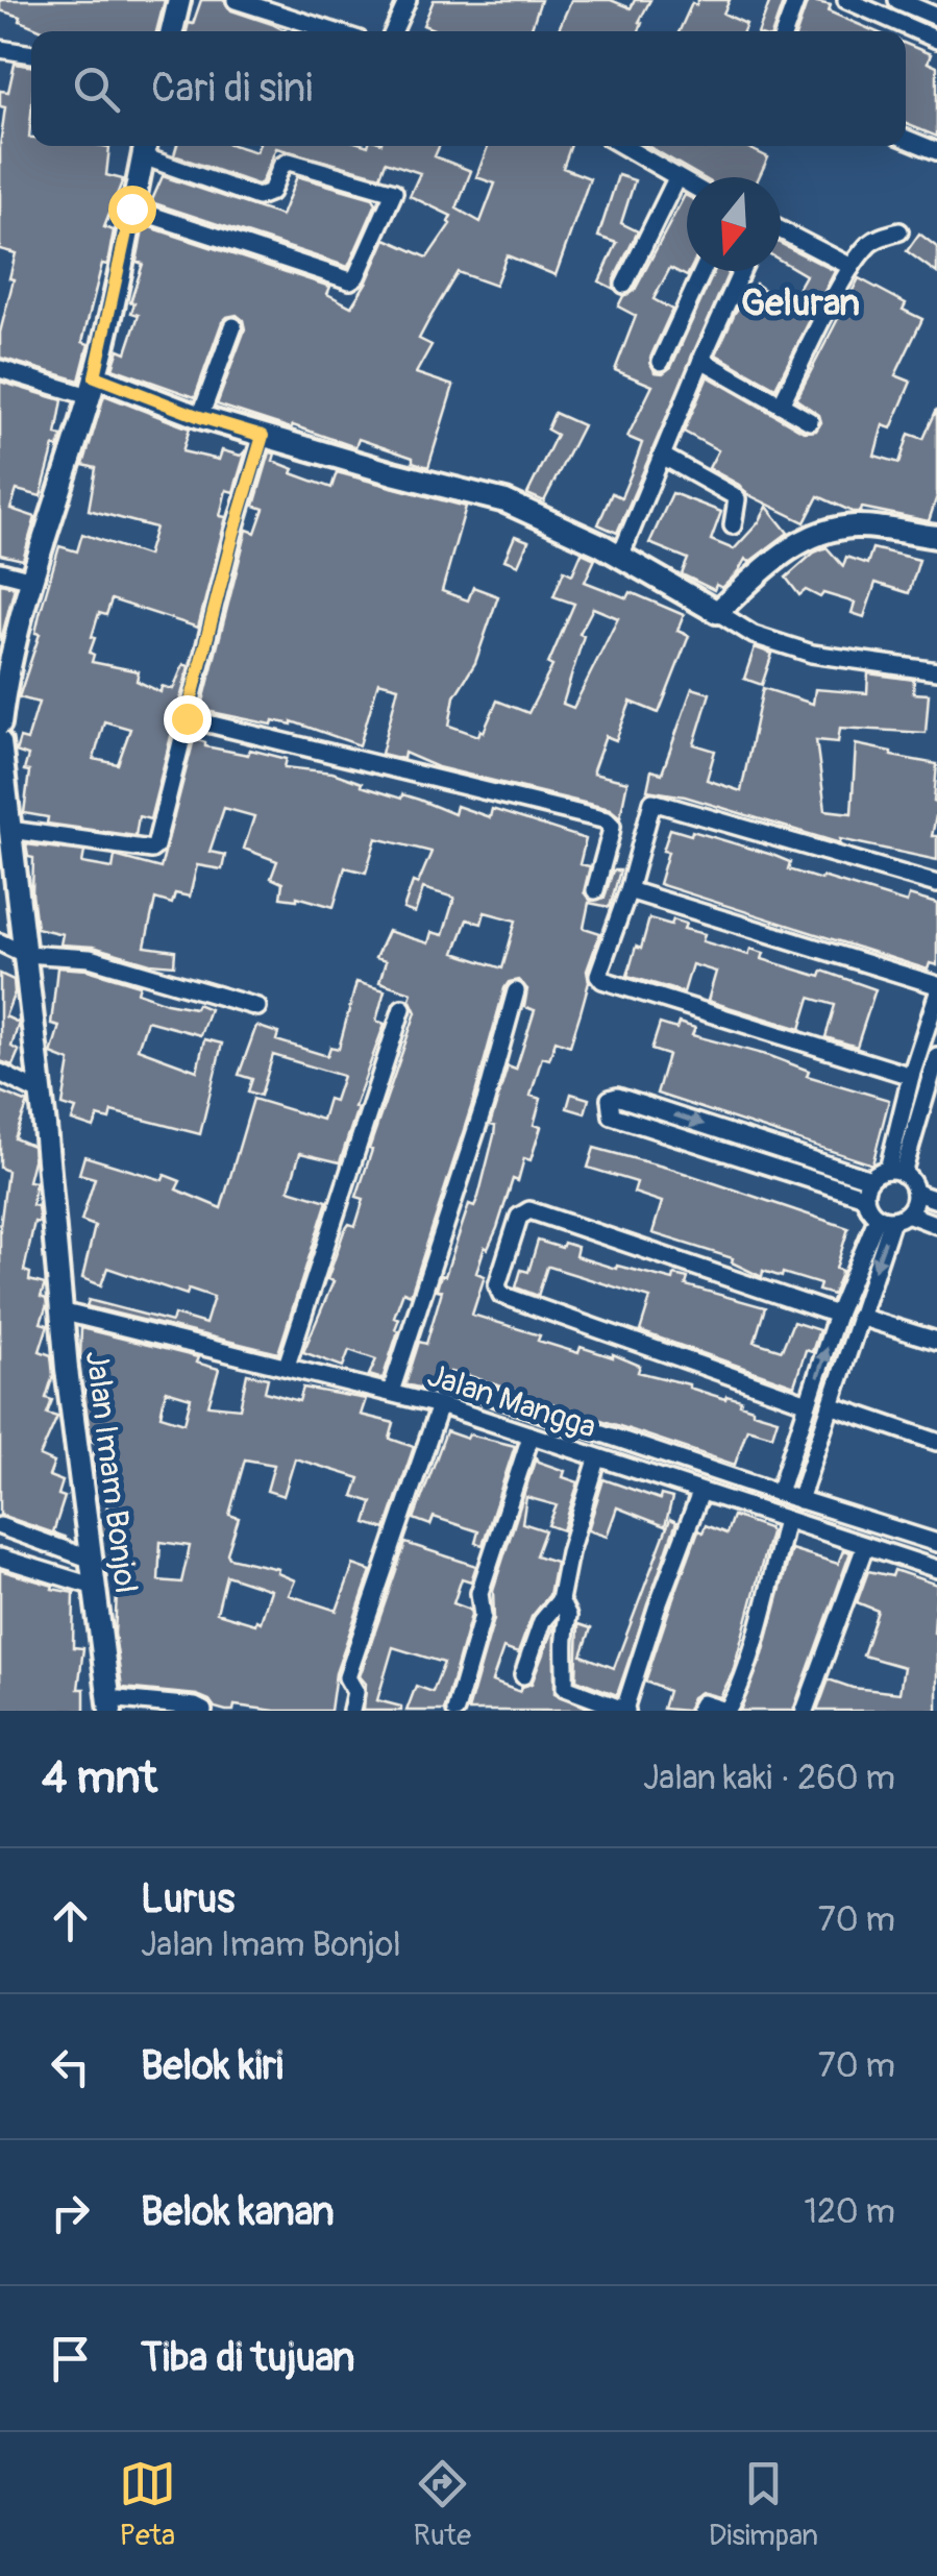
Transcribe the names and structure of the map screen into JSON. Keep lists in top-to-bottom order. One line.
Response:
{"streets":{"street":["Jalan Mangga","Jalan Imam Bonjol"]},"crossings":[["Jalan Mangga","Jalan Imam Bonjol"]],"districts":["Geluran"],"north":"bottom","page":{"search":"Cari di sini","heading":["4 mnt","Jalan kaki · 260 m"],"list":[["Lurus","Jalan Imam Bonjol","70 m"],["Belok kiri","70 m"],["Belok kanan","120 m"],"Tiba di tujuan"],"nav":["Peta","Rute","Disimpan"]}}
